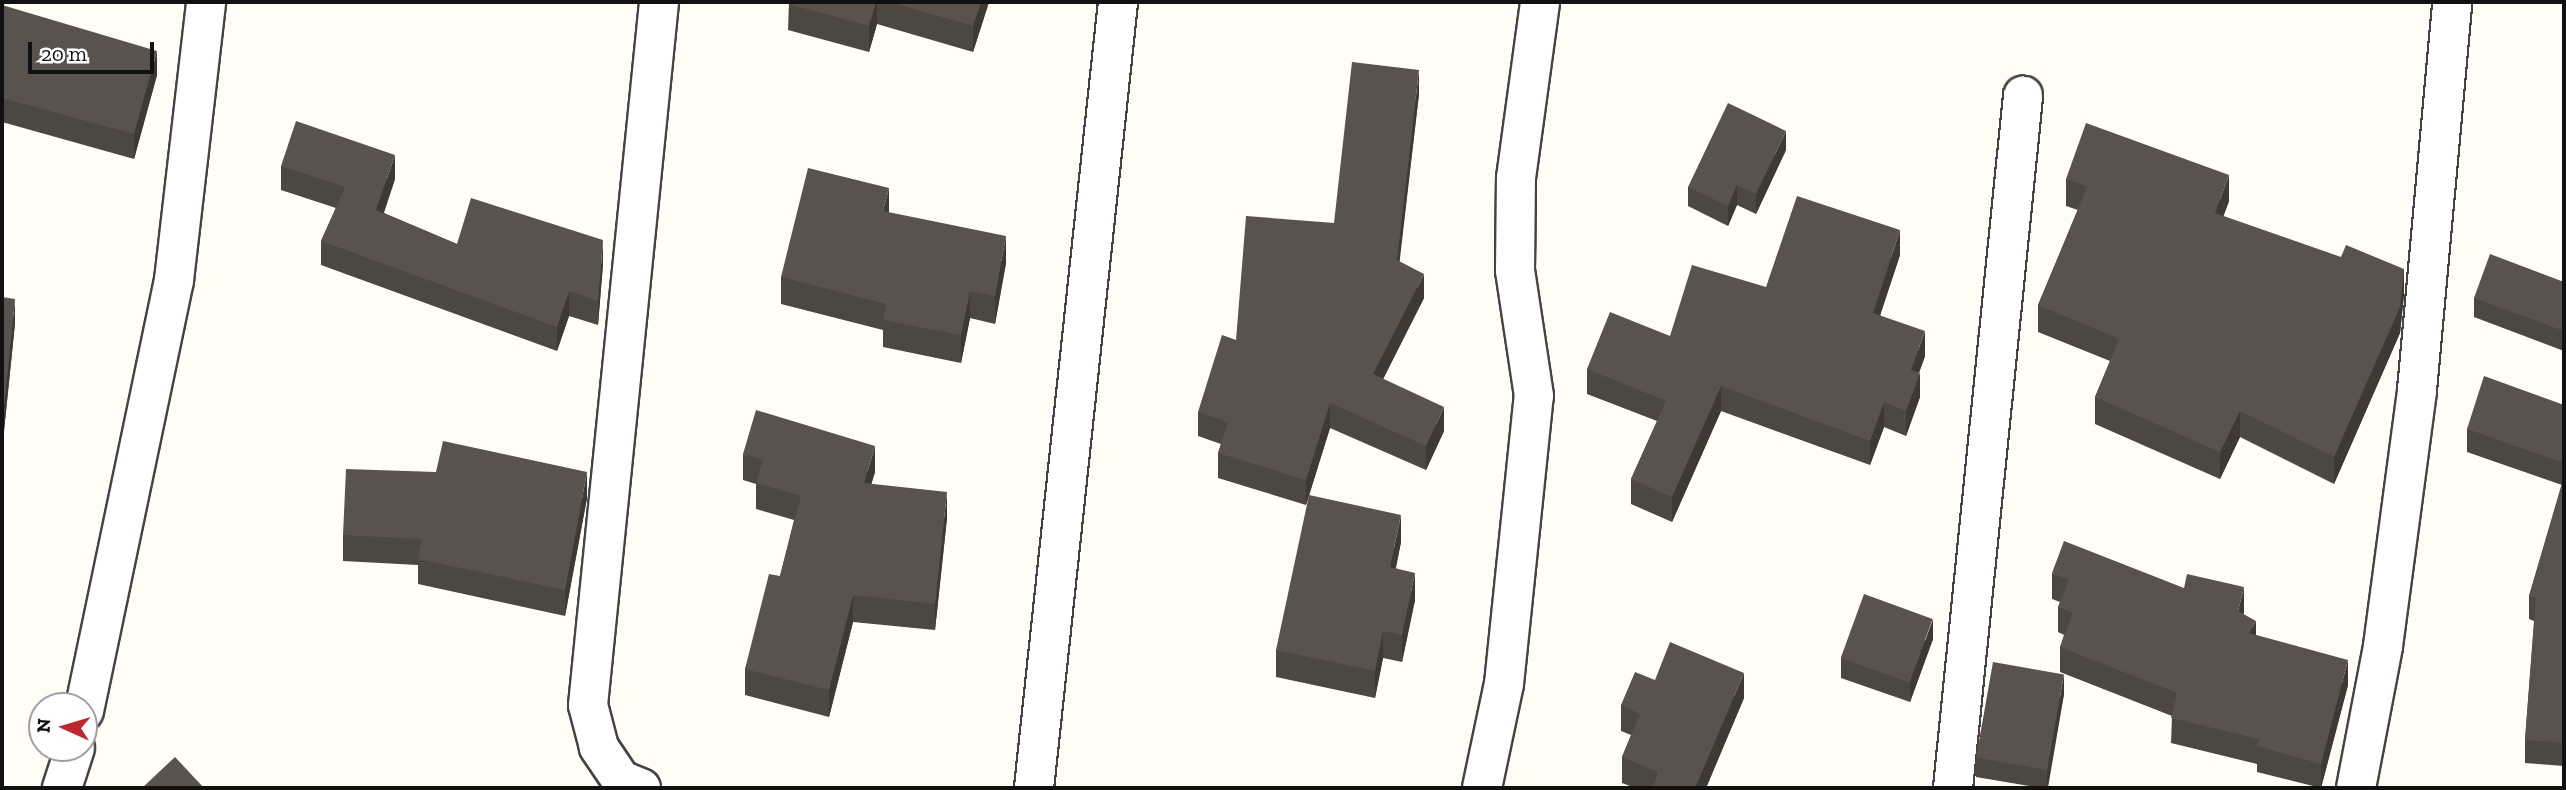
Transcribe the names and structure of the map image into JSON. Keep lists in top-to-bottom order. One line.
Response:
{"scale_bar":"20 m","north":"left"}
